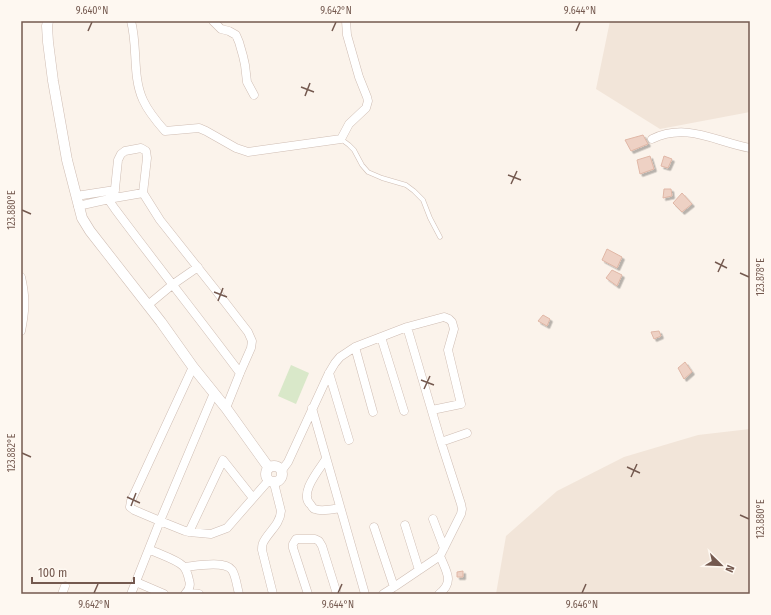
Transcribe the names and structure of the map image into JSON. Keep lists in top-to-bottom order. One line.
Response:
{"scale_bar":"100 m","north":"bottom right","coordinates":["9.640°N","9.642°N","9.644°N","123.880°E","123.878°E","123.882°E","9.646°N"]}
